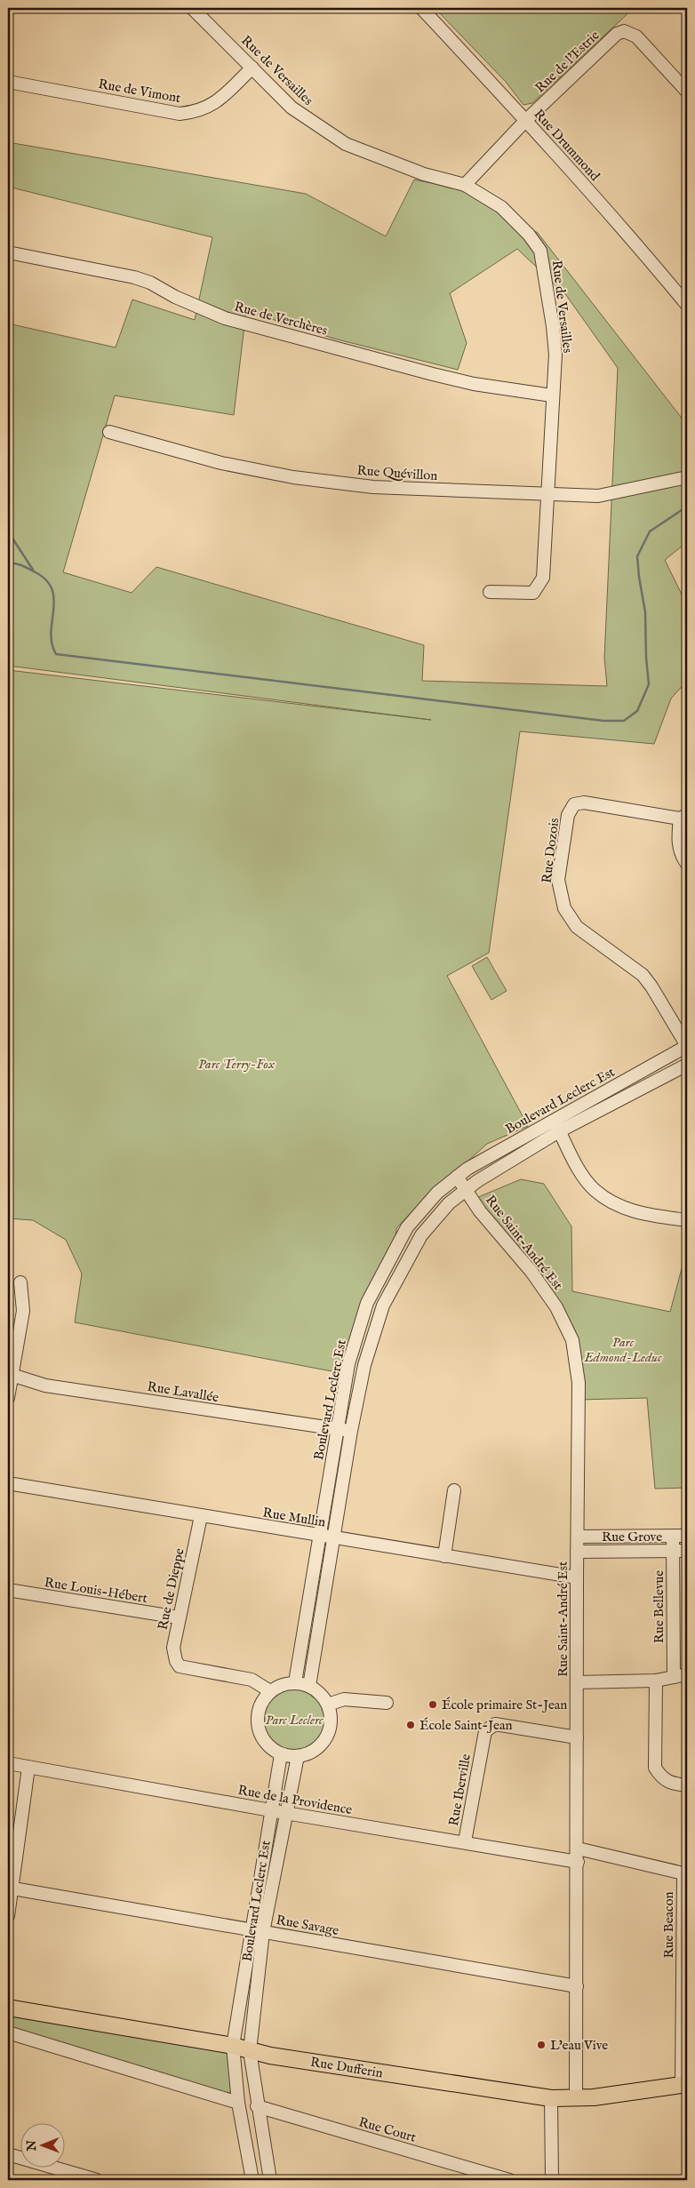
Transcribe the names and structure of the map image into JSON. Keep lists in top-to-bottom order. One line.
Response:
{"streets":{"main road":["Rue Dufferin"],"street":["Rue de l'Estrie","Rue de Versailles","Rue de Vimont","Rue Drummond","Rue de Verchères","Rue Quévillon","Rue Dozois","Boulevard Leclerc Est","Rue Saint-André Est","Rue Lavallée","Rue Mullin","Rue Grove","Rue de Dieppe","Rue Louis-Hébert","Rue Bellevue","Rue Iberville","Rue de la Providence","Rue Savage","Rue Beacon","Rue Court"]},"crossings":[["Rue de l'Estrie","Rue Drummond"],["Rue de Versailles","Rue de Vimont"],["Rue de Versailles","Rue de Verchères"],["Rue de Versailles","Rue Quévillon"],["Rue Dozois","Boulevard Leclerc Est"],["Boulevard Leclerc Est","Rue Saint-André Est"],["Boulevard Leclerc Est","Rue Lavallée"],["Boulevard Leclerc Est","Rue Mullin"],["Boulevard Leclerc Est","Rue de Dieppe"],["Boulevard Leclerc Est","Rue de la Providence"],["Boulevard Leclerc Est","Rue Savage"],["Boulevard Leclerc Est","Rue Dufferin"],["Boulevard Leclerc Est","Rue Court"],["Rue Saint-André Est","Rue Mullin"],["Rue Saint-André Est","Rue Grove"],["Rue Saint-André Est","Rue Iberville"],["Rue Saint-André Est","Rue de la Providence"],["Rue Saint-André Est","Rue Savage"],["Rue Saint-André Est","Rue Beacon"],["Rue Saint-André Est","Rue Dufferin"],["Rue Mullin","Rue de Dieppe"],["Rue Grove","Rue Bellevue"],["Rue de Dieppe","Rue Louis-Hébert"],["Rue Iberville","Rue de la Providence"],["Rue Beacon","Rue Dufferin"]],"parks":["Parc Terry-Fox","Parc Edmond-Leduc","Parc Leclerc"],"places":["École primaire St-Jean","École Saint-Jean","L'eau Vive"],"north":"left"}
